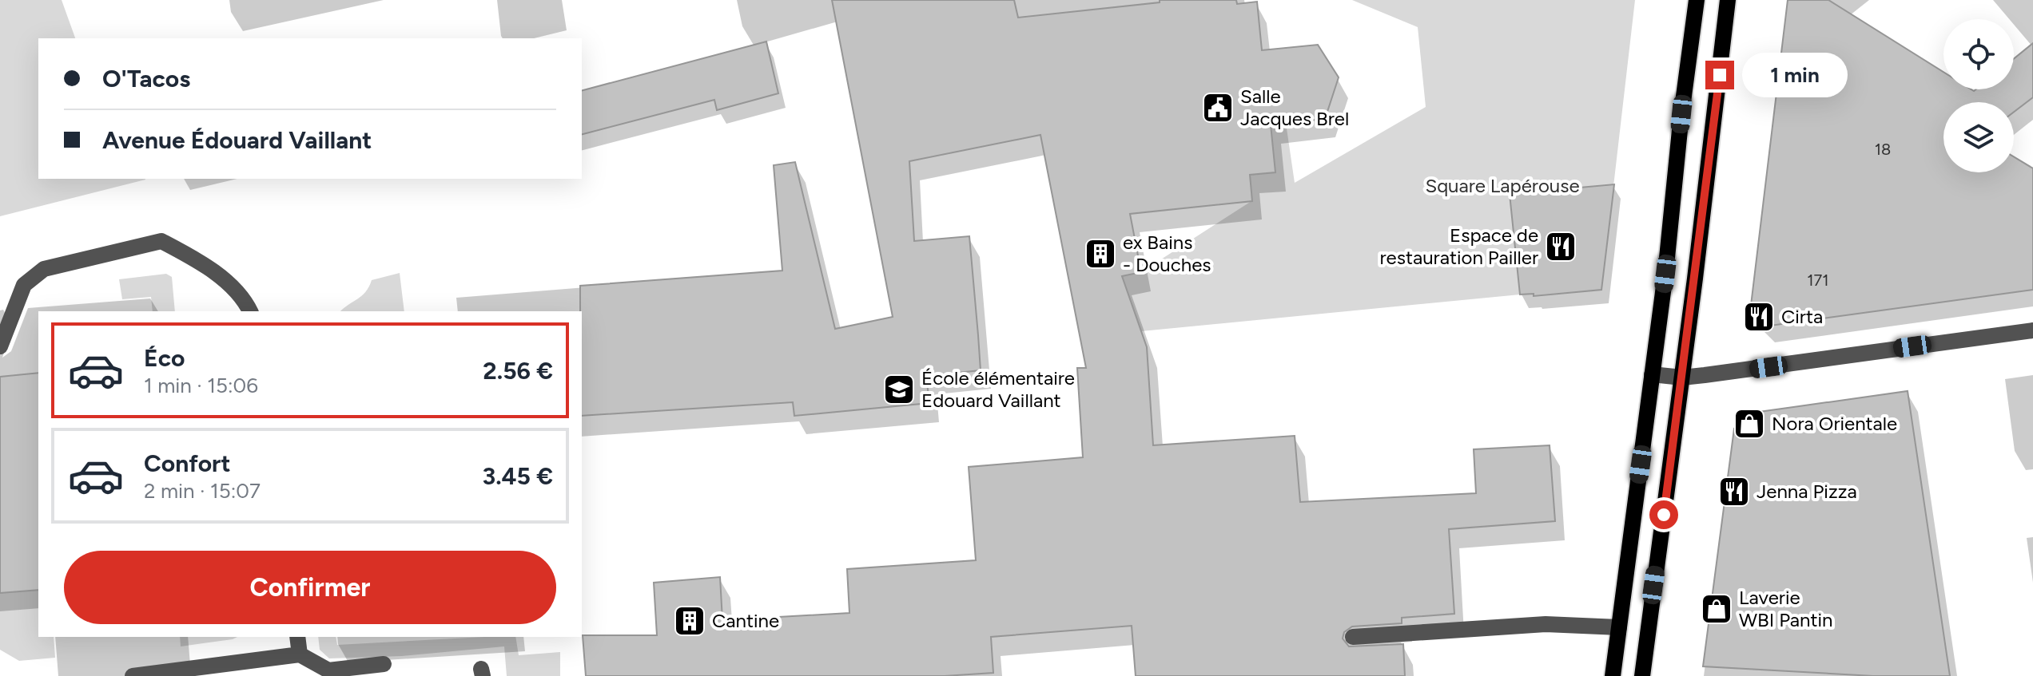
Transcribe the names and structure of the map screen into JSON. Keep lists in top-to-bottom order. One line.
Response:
{"parks":["Square Lapérouse"],"places":{"public building":["Salle Jacques Brel"],"restaurant":["Espace de restauration Pailler","Cirta","Jenna Pizza"],"building":["ex Bains - Douches","Cantine"],"school or university":["École élémentaire Edouard Vaillant"],"shop":["Nora Orientale","Laverie WBI Pantin"]},"house_numbers":["18","171"],"page":{"banner":["O'Tacos","Avenue Édouard Vaillant"],"bubble":"1 min","list":[{"name":"Éco","note":"1 min · 15:06","value":"2.56 €"},{"name":"Confort","note":"2 min · 15:07","value":"3.45 €"}],"buttons":"Confirmer"}}
